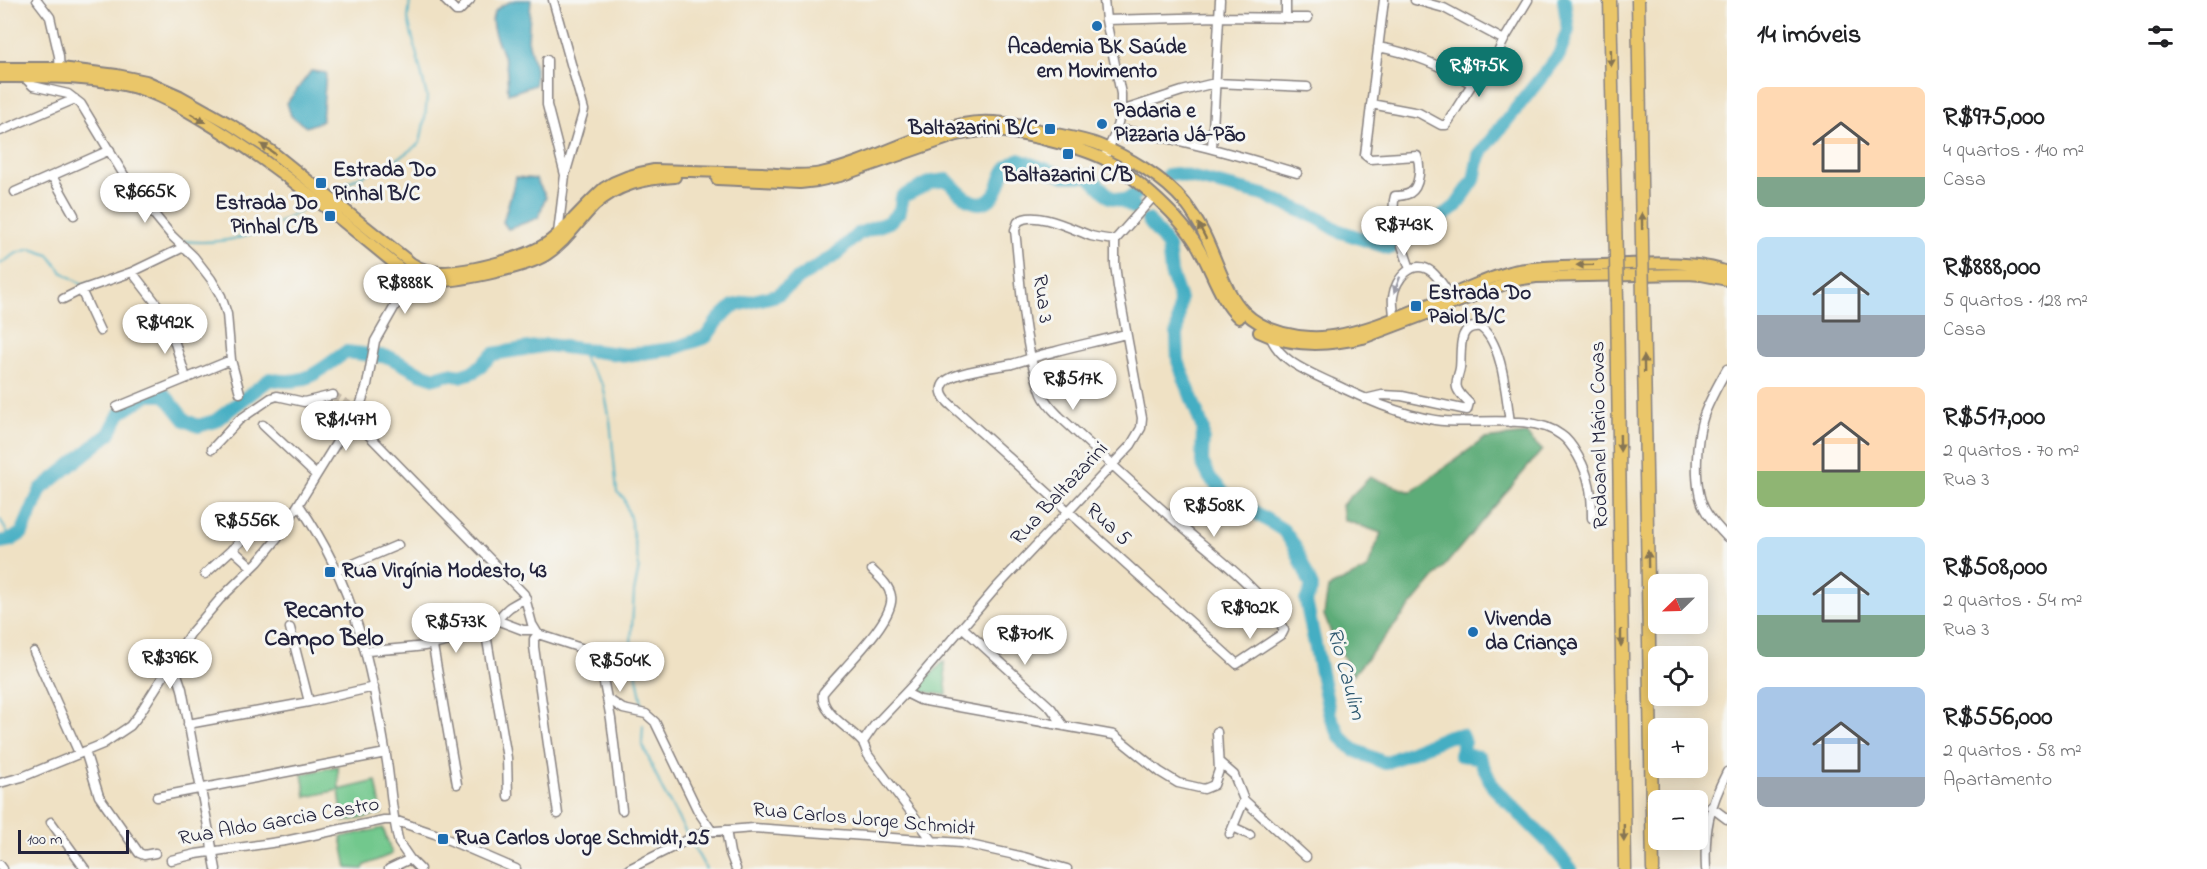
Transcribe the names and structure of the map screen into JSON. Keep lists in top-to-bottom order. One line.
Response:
{"streets":{"highway":["Rodoanel Mário Covas"],"street":["Rua 3","Rua Baltazarini","Rua 5","Rua Carlos Jorge Schmidt","Rua Aldo Garcia Castro"]},"crossings":[["Rua 3","Rua Baltazarini"],["Rua 3","Rua 5"],["Rua Baltazarini","Rua 5"]],"districts":["Recanto Campo Belo"],"water":["Rio Caulim"],"places":{"other":["Academia BK Saúde em Movimento","Padaria e Pizzaria Já-Pão","Vivenda da Criança"],"transit":["Baltazarini B/C","Baltazarini C/B","Estrada Do Pinhal B/C","Estrada Do Pinhal C/B","Estrada Do Paiol B/C","Rua Virgínia Modesto, 43","Rua Carlos Jorge Schmidt, 25"]},"scale_bar":"100 m","north":"bottom left","page":{"heading":"14 imóveis","price":["R$975K","R$665K","R$743K","R$888K","R$492K","R$517K","R$1.47M","R$508K","R$556K","R$902K","R$573K","R$701K","R$396K","R$504K"],"list":[{"name":"R$975,000","note":"4 quartos · 140 m² · Casa"},{"name":"R$888,000","note":"5 quartos · 128 m² · Casa"},{"name":"R$517,000","note":"2 quartos · 70 m² · Rua 3"},{"name":"R$508,000","note":"2 quartos · 54 m² · Rua 3"},{"name":"R$556,000","note":"2 quartos · 58 m² · Apartamento"}],"map_buttons":["+","−"],"scale":"100 m"}}
